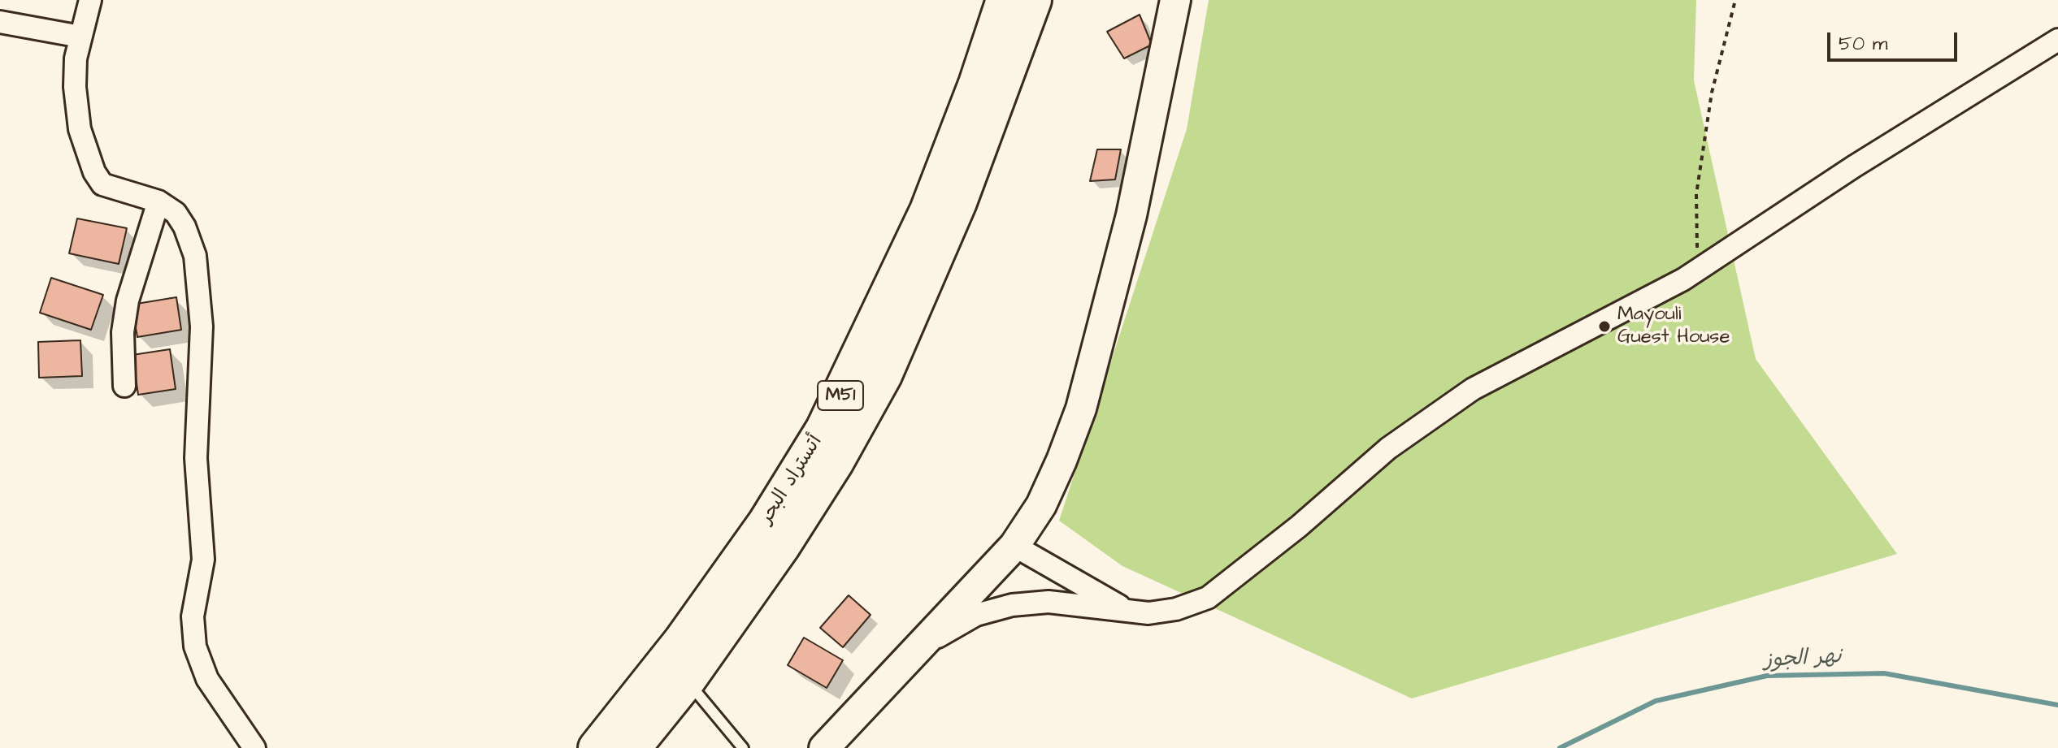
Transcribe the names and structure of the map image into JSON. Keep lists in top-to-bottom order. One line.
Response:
{"streets":{"highway":["M51","أتستراد البحر"]},"water":["نهر الجوز"],"places":["Mayouli Guest House"],"scale_bar":"50 m"}
